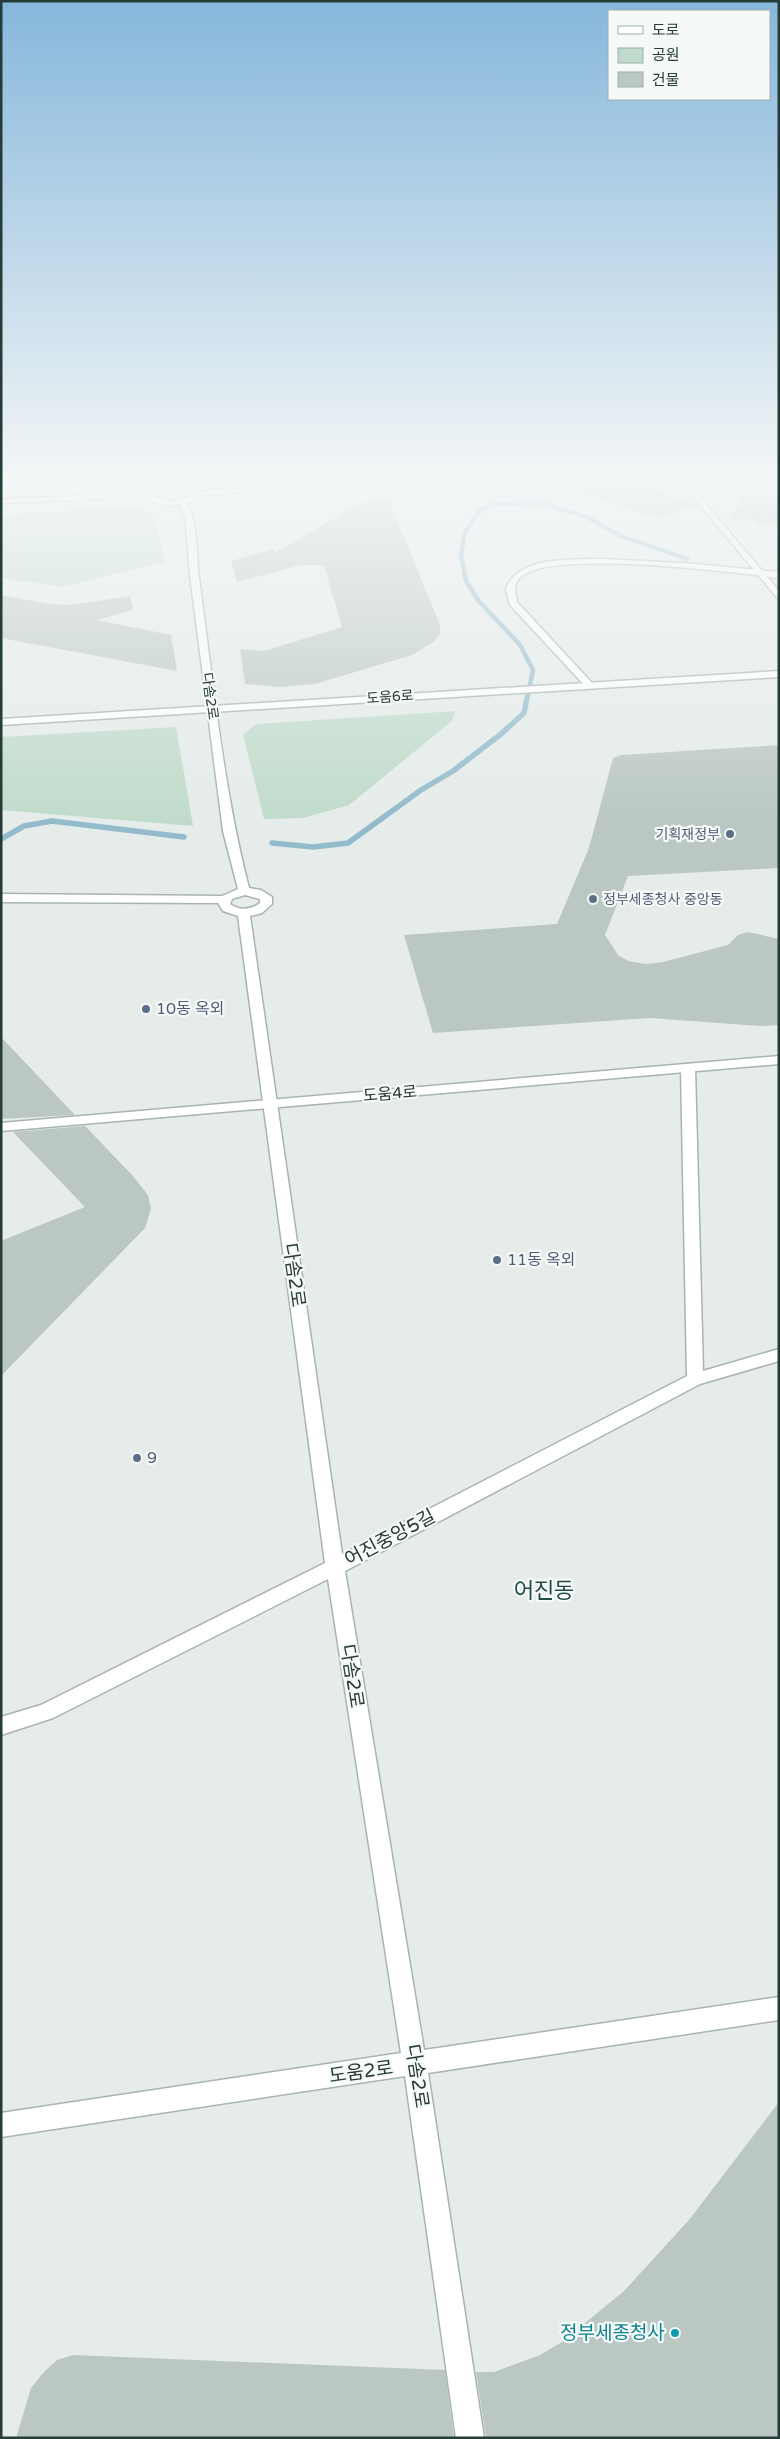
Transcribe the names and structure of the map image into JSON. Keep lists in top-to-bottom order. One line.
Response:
{"streets":{"street":["다솜2로","도움6로","도움4로","어진중앙5길","도움2로"]},"crossings":[["다솜2로","도움6로"],["다솜2로","도움4로"],["다솜2로","어진중앙5길"],["다솜2로","도움2로"]],"districts":["어진동"],"places":["기획재정부","정부세종청사 중앙동","10동 옥외","11동 옥외","9","정부세종청사"],"legend":["도로","공원","건물"]}
